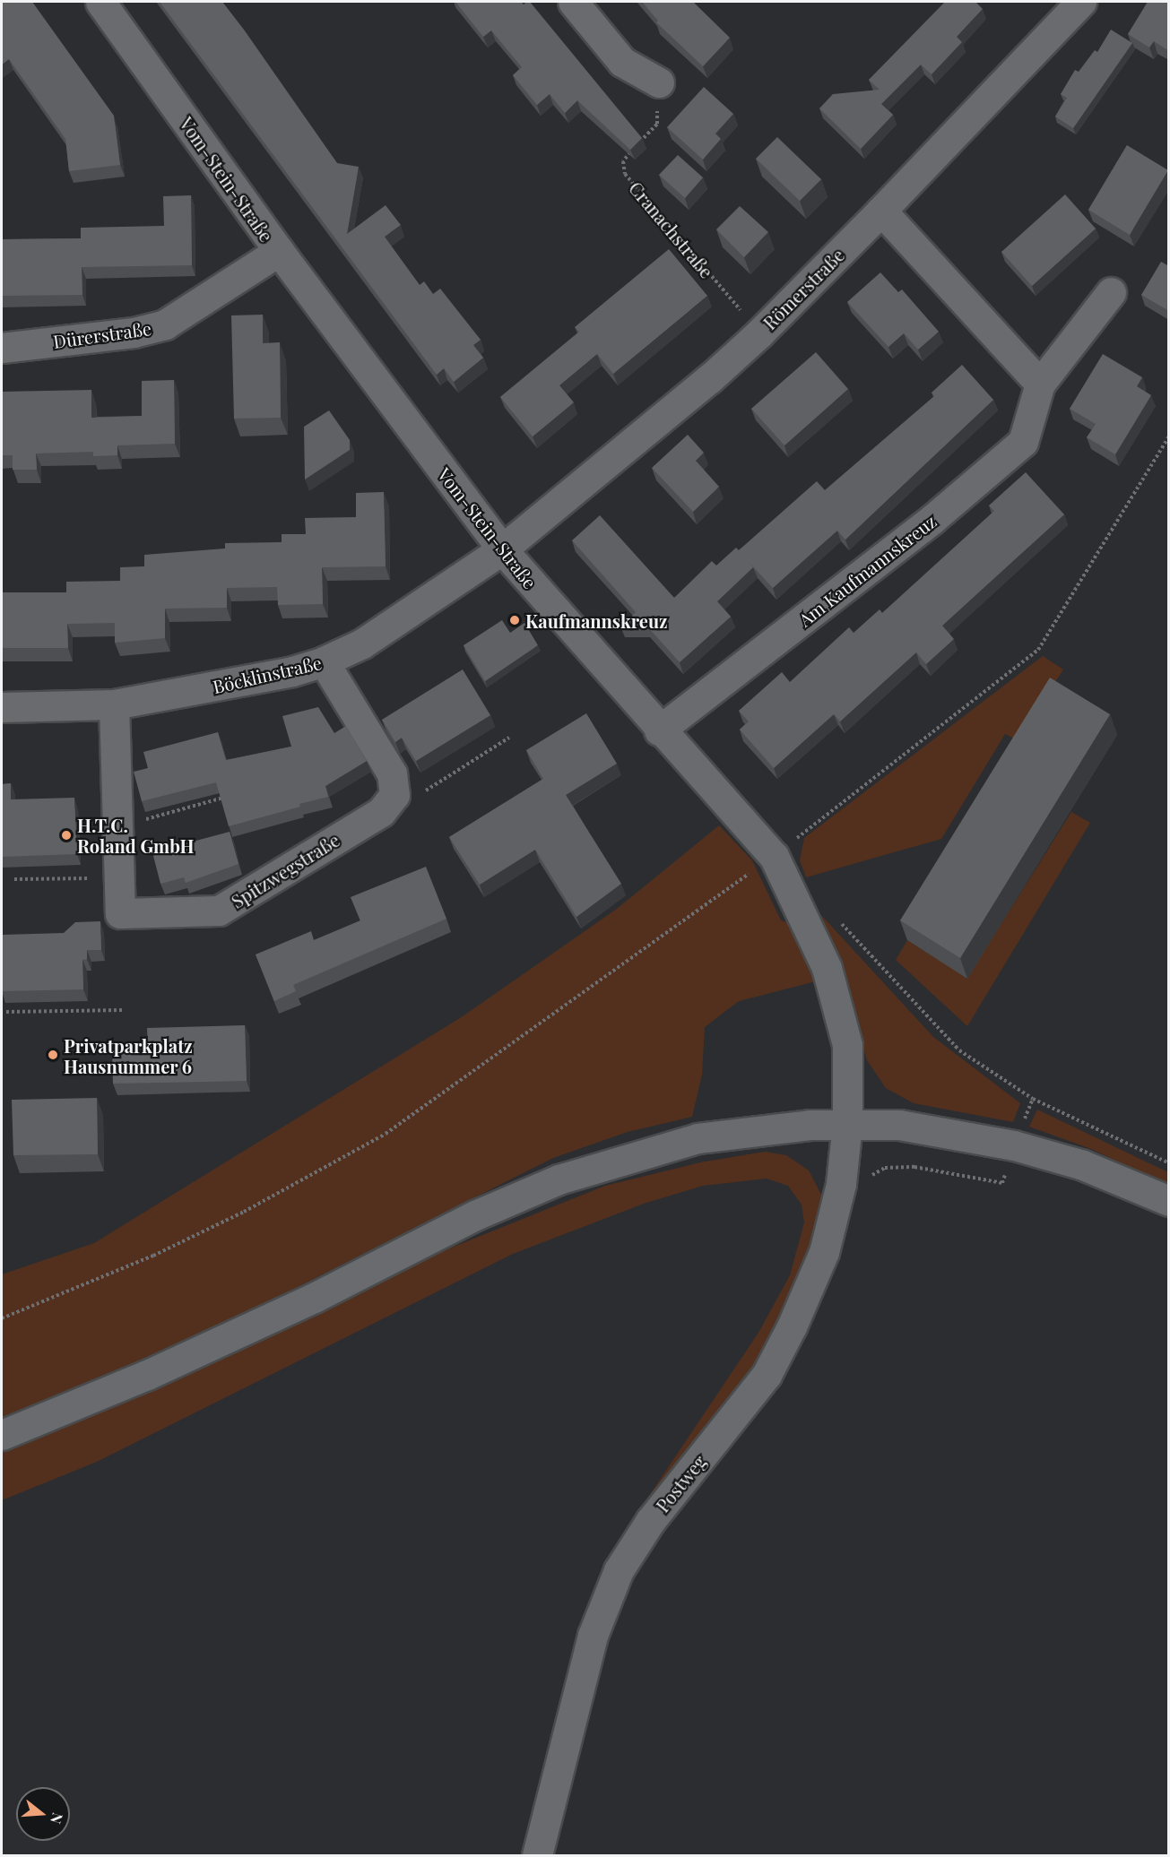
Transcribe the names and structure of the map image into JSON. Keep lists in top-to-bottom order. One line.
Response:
{"streets":{"street":["Vom-Stein-Straße","Römerstraße","Dürerstraße","Am Kaufmannskreuz","Böcklinstraße","Spitzwegstraße","Postweg"],"path":["Cranachstraße"]},"crossings":[["Vom-Stein-Straße","Römerstraße"],["Vom-Stein-Straße","Dürerstraße"],["Vom-Stein-Straße","Am Kaufmannskreuz"],["Vom-Stein-Straße","Böcklinstraße"],["Vom-Stein-Straße","Postweg"],["Cranachstraße","Römerstraße"],["Römerstraße","Böcklinstraße"],["Böcklinstraße","Spitzwegstraße"]],"places":["Kaufmannskreuz","H.T.C. Roland GmbH","Privatparkplatz Hausnummer 6"],"north":"right"}
